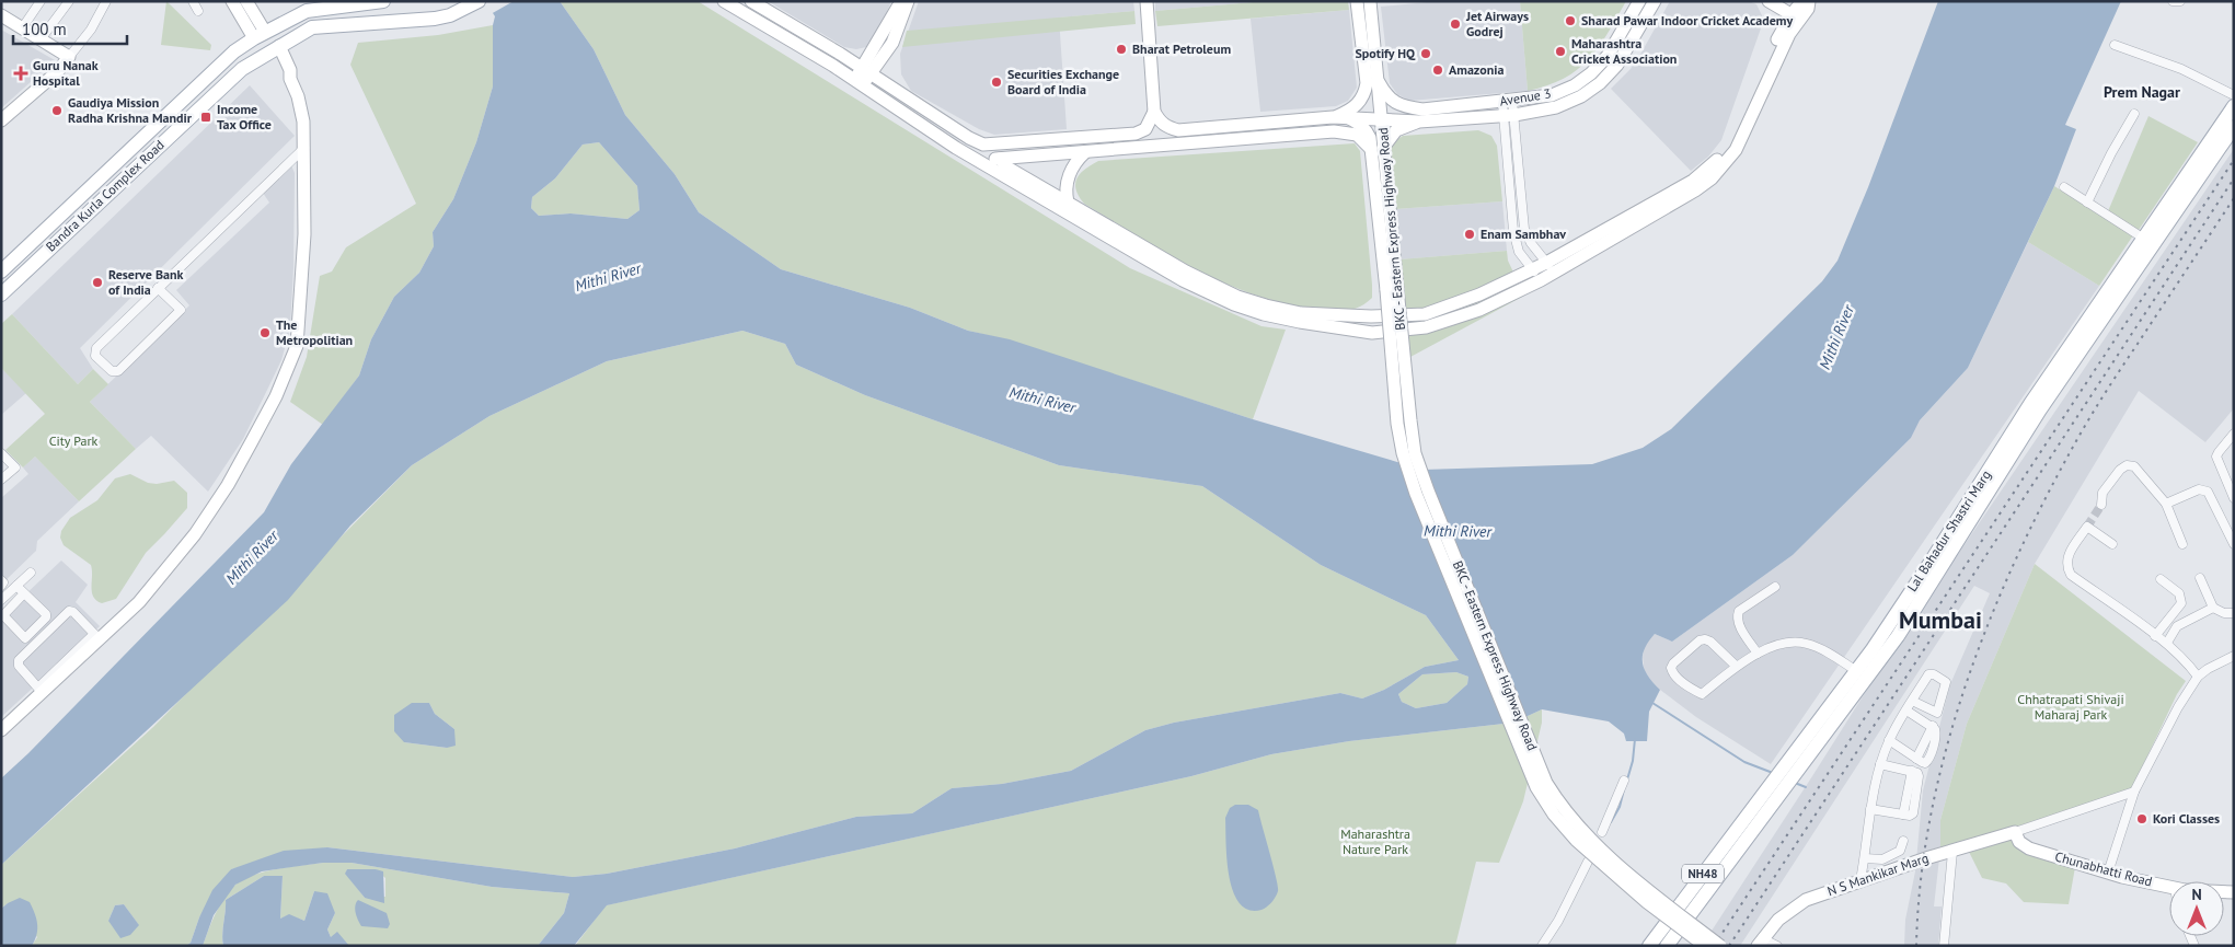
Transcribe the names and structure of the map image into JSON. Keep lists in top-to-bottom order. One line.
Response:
{"streets":{"main road":["Avenue 3","Bandra Kurla Complex Road","BKC - Eastern Express Highway Road","Lal Bahadur Shastri Marg","Chunabhatti Road","NH48","N S Mankikar Marg"]},"crossings":[["Avenue 3","BKC - Eastern Express Highway Road"],["Chunabhatti Road","N S Mankikar Marg"]],"districts":["Prem Nagar","Mumbai"],"water":["Mithi River"],"parks":["City Park","Chhatrapati Shivaji Maharaj Park","Maharashtra Nature Park"],"places":{"other":["Sharad Pawar Indoor Cricket Academy","Jet Airways Godrej","Bharat Petroleum","Maharashtra Cricket Association","Spotify HQ","Amazonia","Securities Exchange Board of India","Gaudiya Mission Radha Krishna Mandir","Enam Sambhav","Reserve Bank of India","The Metropolitian","Kori Classes"],"health":["Guru Nanak Hospital"],"transit":["Income Tax Office"]},"scale_bar":"100 m","north":"top"}
